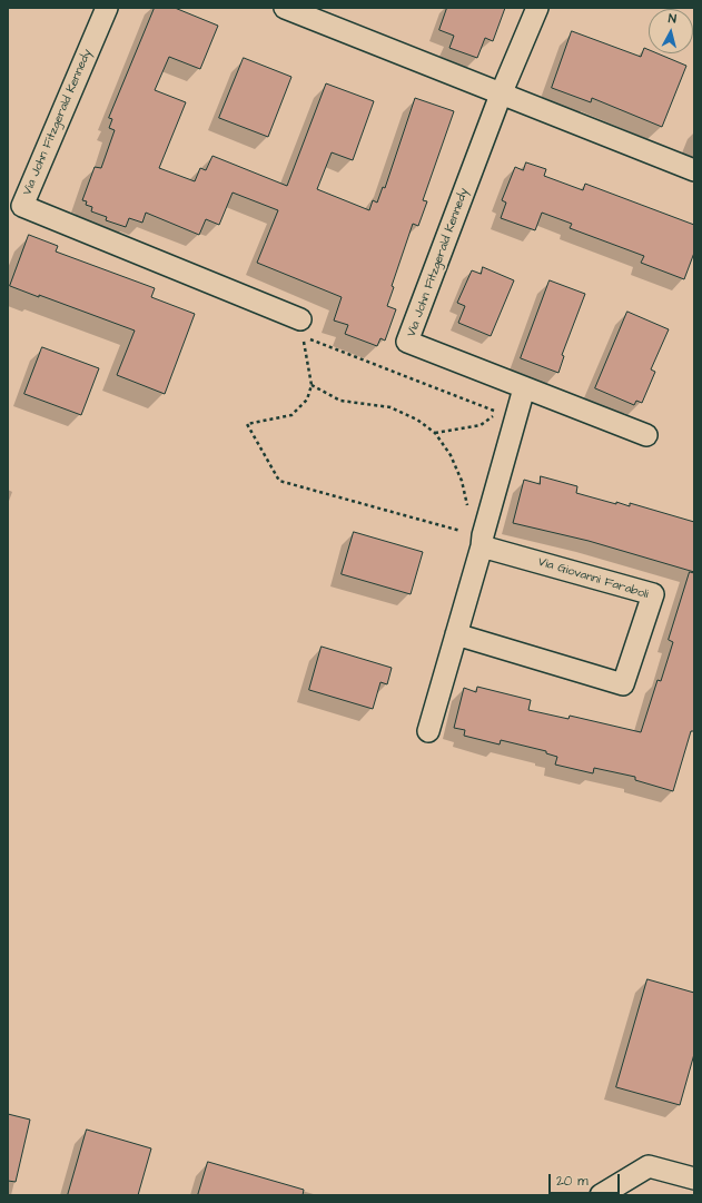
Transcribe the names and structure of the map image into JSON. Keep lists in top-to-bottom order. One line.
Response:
{"streets":{"street":["Via John Fitzgerald Kennedy","Via Giovanni Faraboli"]},"scale_bar":"20 m","north":"top"}
